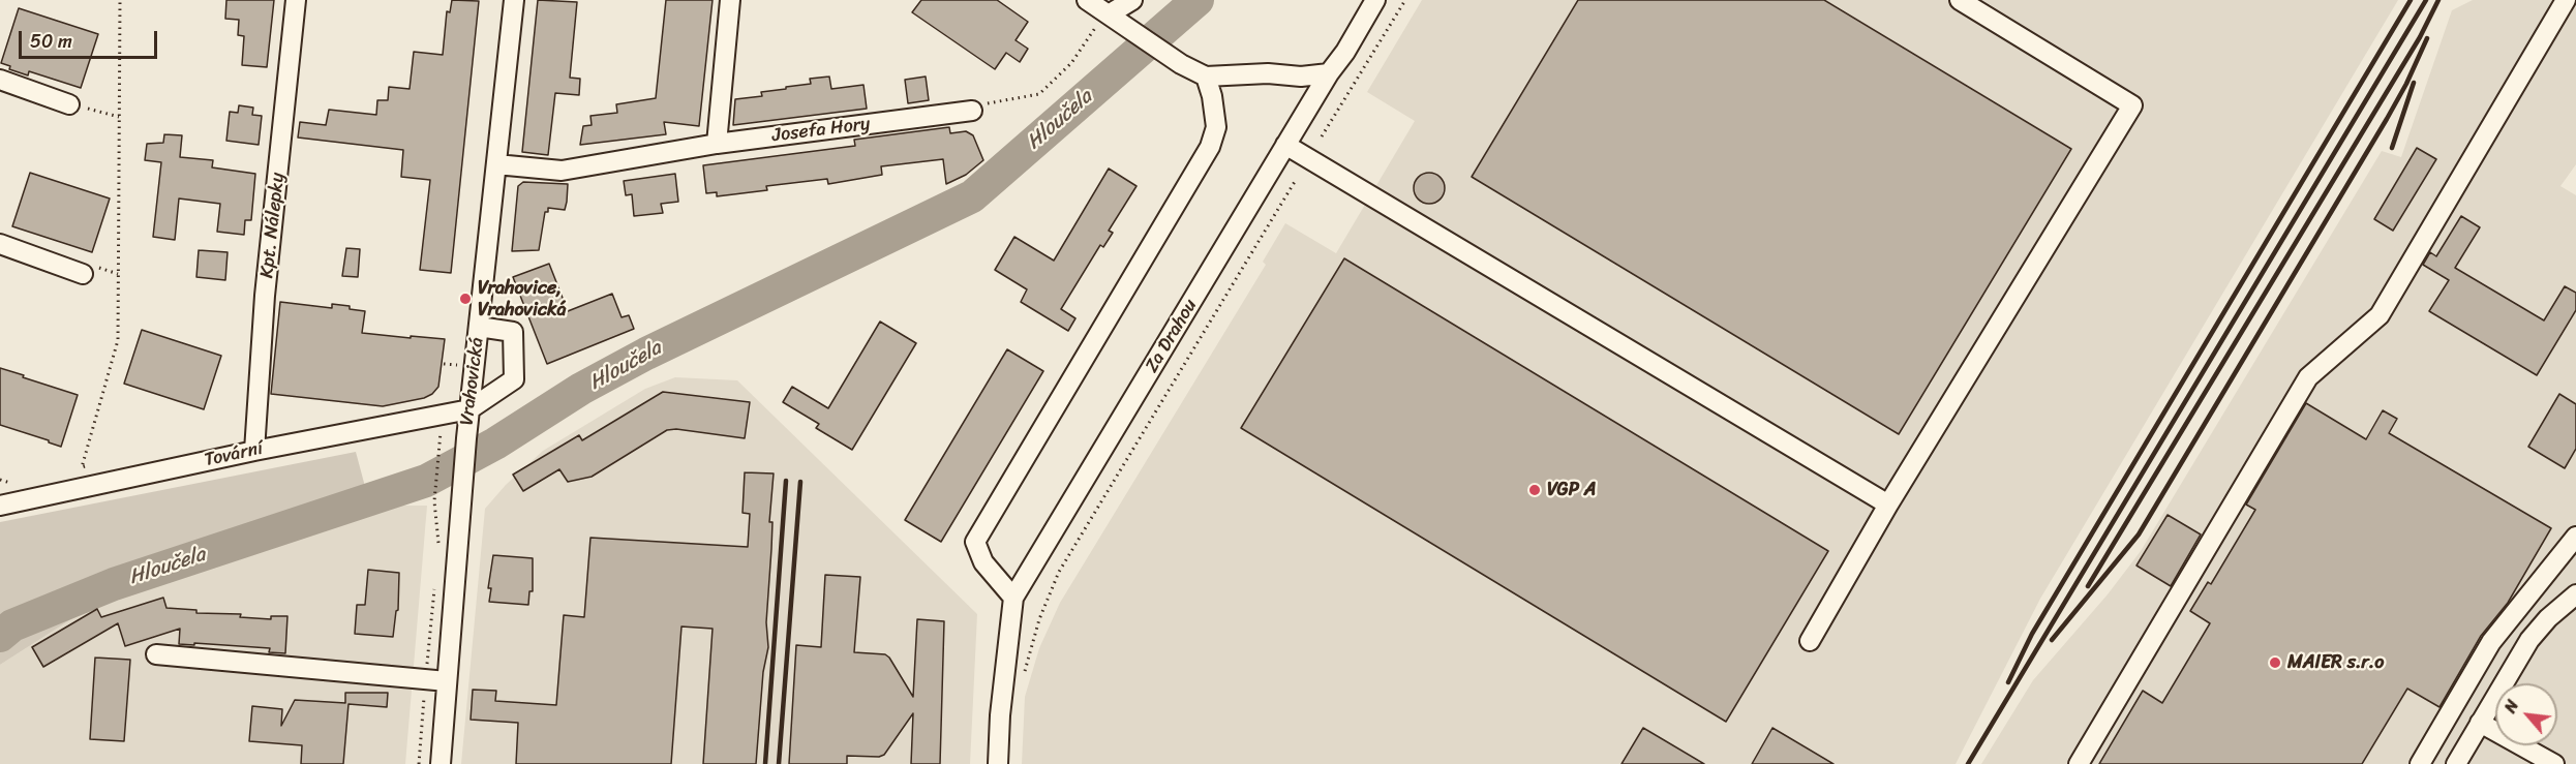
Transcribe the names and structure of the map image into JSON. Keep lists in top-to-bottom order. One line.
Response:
{"streets":{"street":["Josefa Hory","Kpt. Nálepky","Za Drahou","Vrahovická","Tovární"]},"crossings":[["Josefa Hory","Vrahovická"],["Kpt. Nálepky","Tovární"],["Vrahovická","Tovární"]],"water":["Hloučela"],"places":["Vrahovice, Vrahovická","VGP A","MAIER s.r.o"],"scale_bar":"50 m","north":"top left"}
